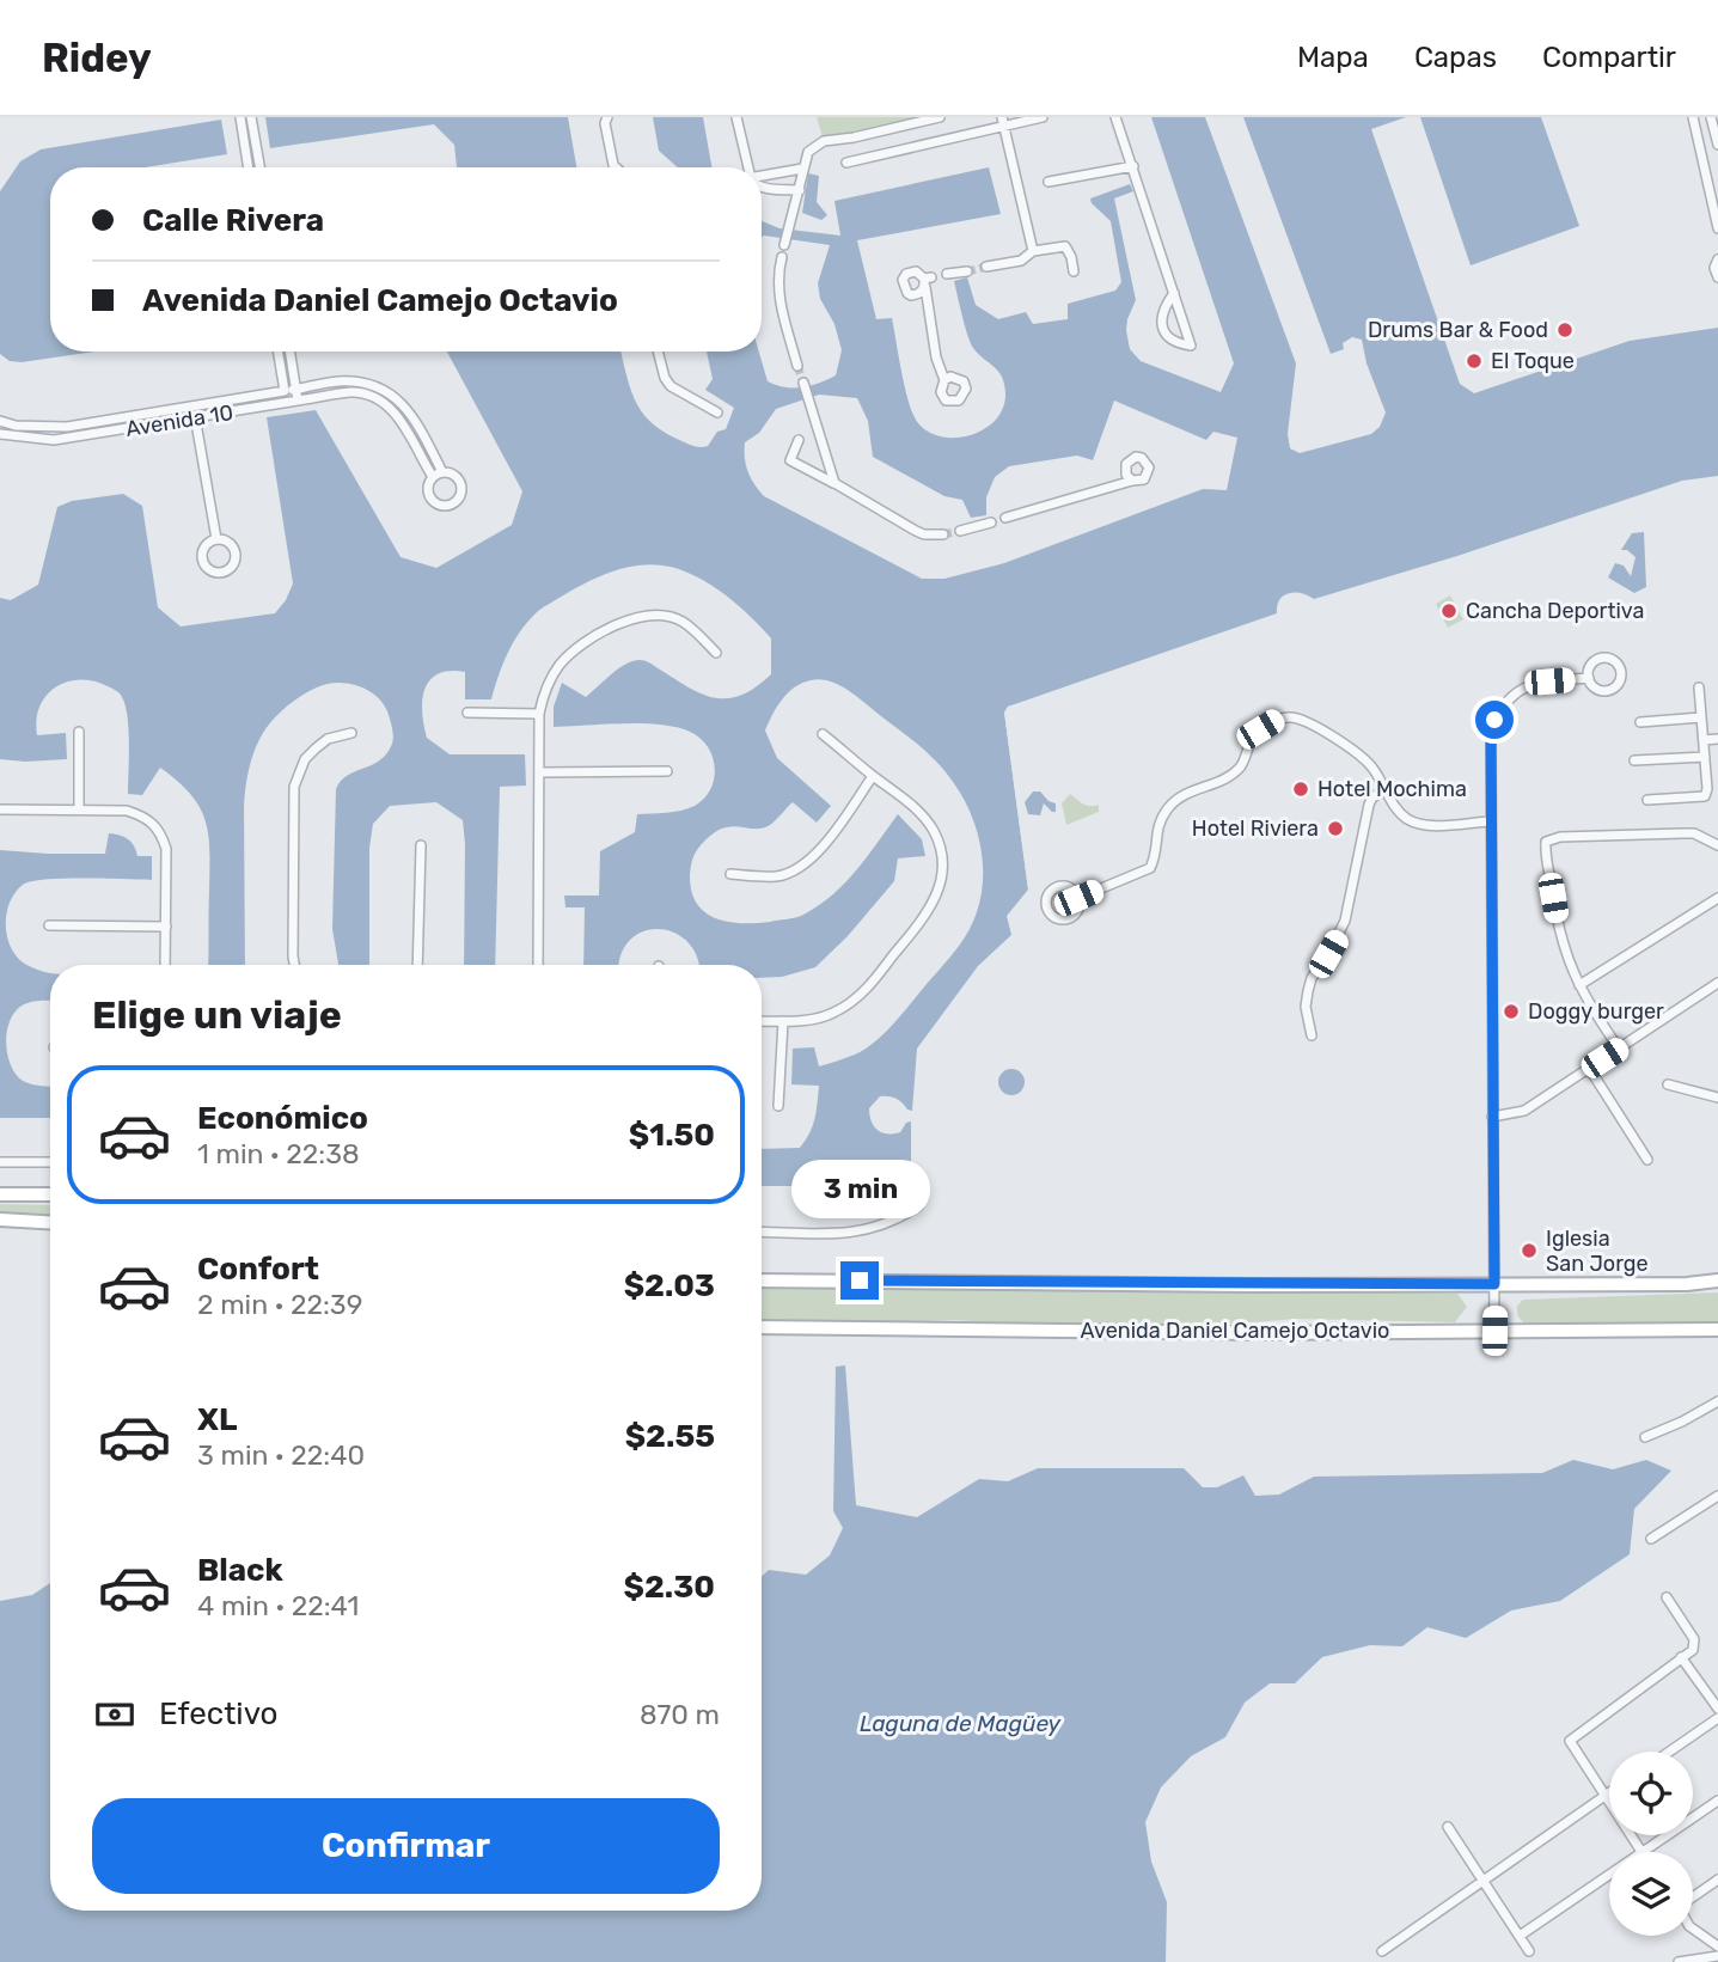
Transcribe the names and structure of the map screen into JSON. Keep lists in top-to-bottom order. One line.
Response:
{"streets":{"main road":["Avenida Daniel Camejo Octavio"],"street":["Avenida 10"]},"water":["Laguna de Magüey"],"places":["Drums Bar & Food","El Toque","Cancha Deportiva","Hotel Mochima","Hotel Riviera","Doggy burger","Iglesia San Jorge"],"page":{"header":"Ridey","nav":["Mapa","Capas","Compartir"],"banner":["Calle Rivera","Avenida Daniel Camejo Octavio"],"heading":"Elige un viaje","list":[{"name":"Económico","note":"1 min · 22:38","value":"$1.50"},{"name":"Confort","note":"2 min · 22:39","value":"$2.03"},{"name":"XL","note":"3 min · 22:40","value":"$2.55"},{"name":"Black","note":"4 min · 22:41","value":"$2.30"}],"bubble":"3 min","pay":["Efectivo","870 m"],"buttons":"Confirmar"}}
